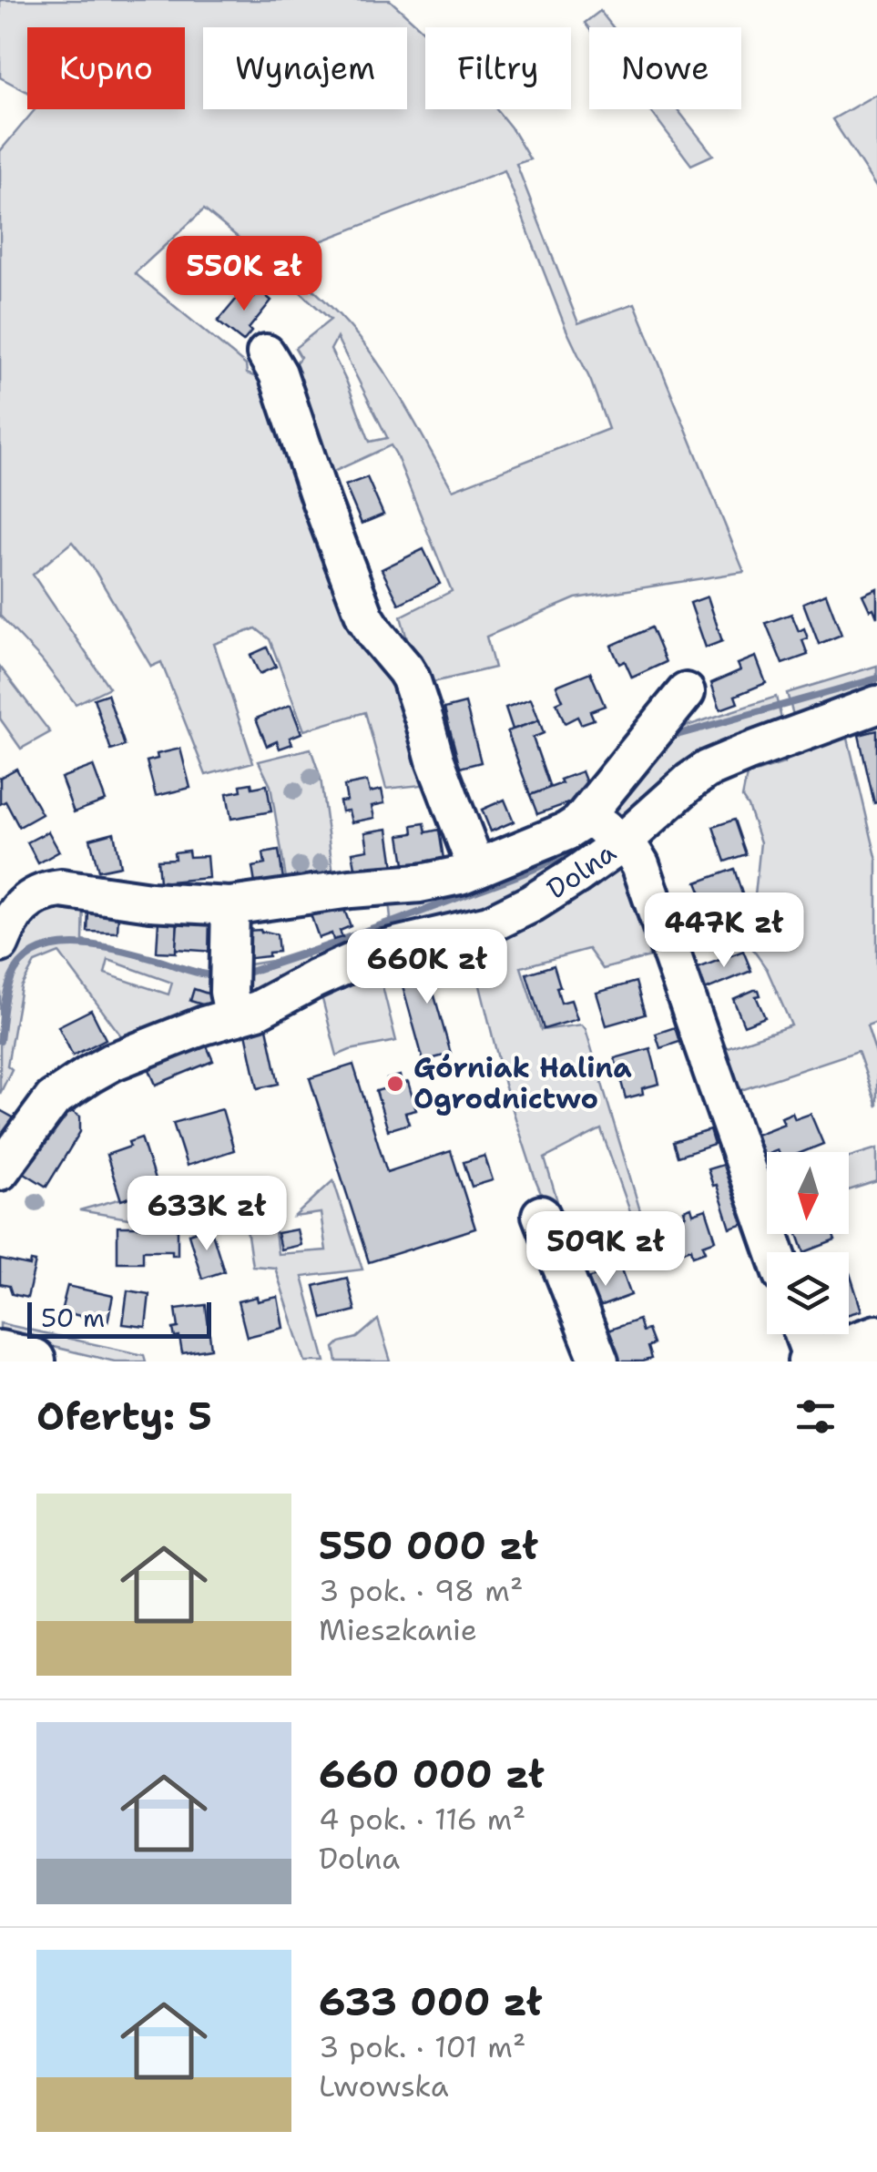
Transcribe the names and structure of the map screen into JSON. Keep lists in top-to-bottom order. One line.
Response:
{"streets":{"street":["Dolna"]},"places":["Górniak Halina Ogrodnictwo"],"scale_bar":"50 m","north":"bottom","page":{"chip":["Kupno","Wynajem","Filtry","Nowe"],"price":["550K zł","447K zł","660K zł","633K zł","509K zł"],"scale":"50 m","heading":"Oferty: 5","list":[{"name":"550 000 zł","note":"3 pok. · 98 m² · Mieszkanie"},{"name":"660 000 zł","note":"4 pok. · 116 m² · Dolna"},{"name":"633 000 zł","note":"3 pok. · 101 m² · Lwowska"}]}}
